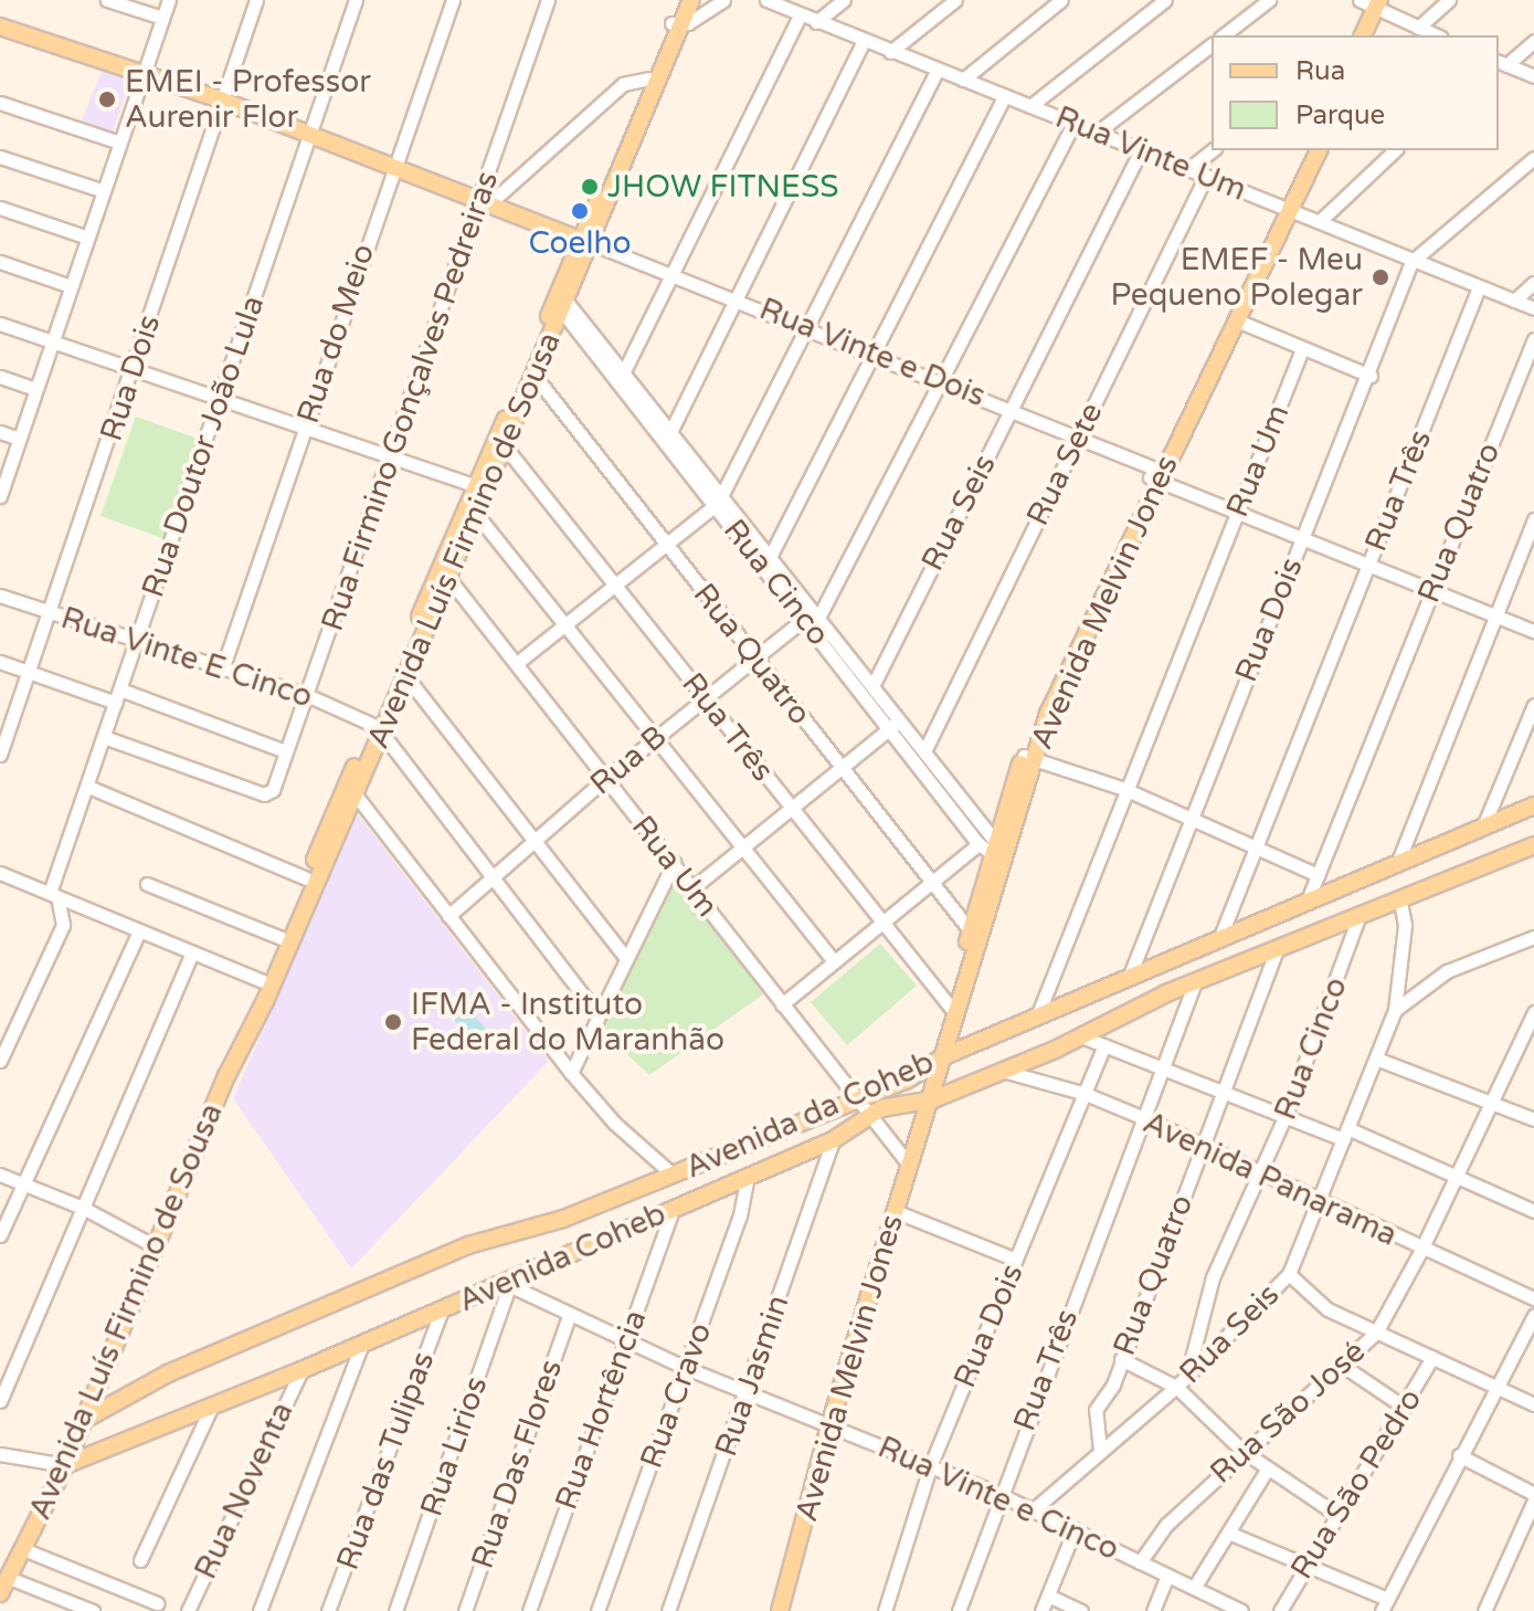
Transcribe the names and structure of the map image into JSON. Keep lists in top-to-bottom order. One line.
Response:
{"streets":{"main road":["Avenida Luís Firmino de Sousa","Avenida Melvin Jones","Avenida da Coheb","Avenida Coheb"],"street":["Rua Vinte Um","Rua do Meio","Rua Vinte e Dois","Rua Dois","Rua Firmino Gonçalves Pedreiras","Rua Doutor João Lula","Rua Um","Rua Sete","Rua Três","Rua Seis","Rua Quatro","Rua Cinco","Rua Vinte E Cinco","Rua B","Avenida Panarama","Rua Jasmin","Rua Cravo","Rua Hortência","Rua São José","Rua Lirios","Rua das Tulipas","Rua Das Flores","Rua São Pedro","Rua Noventa","Rua Vinte e Cinco"]},"crossings":[["Rua Vinte Um","Rua Dois"],["Rua Vinte Um","Rua Sete"],["Rua Vinte Um","Rua Três"],["Rua Vinte Um","Rua Seis"],["Rua Vinte Um","Rua Cinco"],["Rua Vinte Um","Avenida Melvin Jones"],["Rua do Meio","Rua Vinte E Cinco"],["Rua Vinte e Dois","Rua Dois"],["Rua Vinte e Dois","Rua Um"],["Rua Vinte e Dois","Rua Sete"],["Rua Vinte e Dois","Rua Três"],["Rua Vinte e Dois","Rua Seis"],["Rua Vinte e Dois","Rua Quatro"],["Rua Vinte e Dois","Avenida Luís Firmino de Sousa"],["Rua Vinte e Dois","Rua Cinco"],["Rua Vinte e Dois","Avenida Melvin Jones"],["Rua Dois","Rua Vinte E Cinco"],["Rua Dois","Avenida da Coheb"],["Rua Dois","Avenida Panarama"],["Rua Dois","Rua Vinte e Cinco"],["Rua Firmino Gonçalves Pedreiras","Rua Doutor João Lula"],["Rua Firmino Gonçalves Pedreiras","Rua Vinte E Cinco"],["Rua Doutor João Lula","Rua Vinte E Cinco"],["Rua Um","Avenida Luís Firmino de Sousa"],["Rua Um","Avenida Melvin Jones"],["Rua Um","Rua B"],["Rua Um","Avenida da Coheb"],["Rua Um","Avenida Coheb"],["Rua Sete","Rua Cinco"],["Rua Três","Avenida Luís Firmino de Sousa"],["Rua Três","Avenida Melvin Jones"],["Rua Três","Rua B"],["Rua Três","Avenida da Coheb"],["Rua Três","Avenida Panarama"],["Rua Três","Rua Vinte e Cinco"],["Rua Seis","Rua Quatro"],["Rua Seis","Rua Cinco"],["Rua Seis","Avenida Panarama"],["Rua Seis","Rua Vinte e Cinco"],["Rua Quatro","Avenida Luís Firmino de Sousa"],["Rua Quatro","Avenida Melvin Jones"],["Rua Quatro","Rua B"],["Rua Quatro","Avenida da Coheb"],["Rua Quatro","Avenida Panarama"],["Avenida Luís Firmino de Sousa","Rua Cinco"],["Avenida Luís Firmino de Sousa","Rua Vinte E Cinco"],["Avenida Luís Firmino de Sousa","Avenida da Coheb"],["Avenida Luís Firmino de Sousa","Avenida Coheb"],["Rua Cinco","Avenida Melvin Jones"],["Rua Cinco","Rua B"],["Rua Cinco","Avenida Panarama"],["Avenida Melvin Jones","Avenida da Coheb"],["Avenida Melvin Jones","Avenida Coheb"],["Avenida Melvin Jones","Rua Vinte e Cinco"],["Avenida Panarama","Avenida Coheb"],["Avenida Panarama","Rua São José"],["Avenida Coheb","Rua Jasmin"],["Avenida Coheb","Rua Cravo"],["Avenida Coheb","Rua Hortência"],["Avenida Coheb","Rua Lirios"],["Avenida Coheb","Rua das Tulipas"],["Avenida Coheb","Rua Noventa"],["Avenida Coheb","Rua Vinte e Cinco"],["Rua Jasmin","Rua Vinte e Cinco"],["Rua Cravo","Rua Vinte e Cinco"],["Rua Hortência","Rua Vinte e Cinco"],["Rua São José","Rua Vinte e Cinco"],["Rua Lirios","Rua Vinte e Cinco"],["Rua Das Flores","Rua Vinte e Cinco"]],"places":["EMEI - Professor Aurenir Flor","JHOW FITNESS","Coelho","EMEF - Meu Pequeno Polegar","IFMA - Instituto Federal do Maranhão"],"legend":["Rua","Parque"]}
